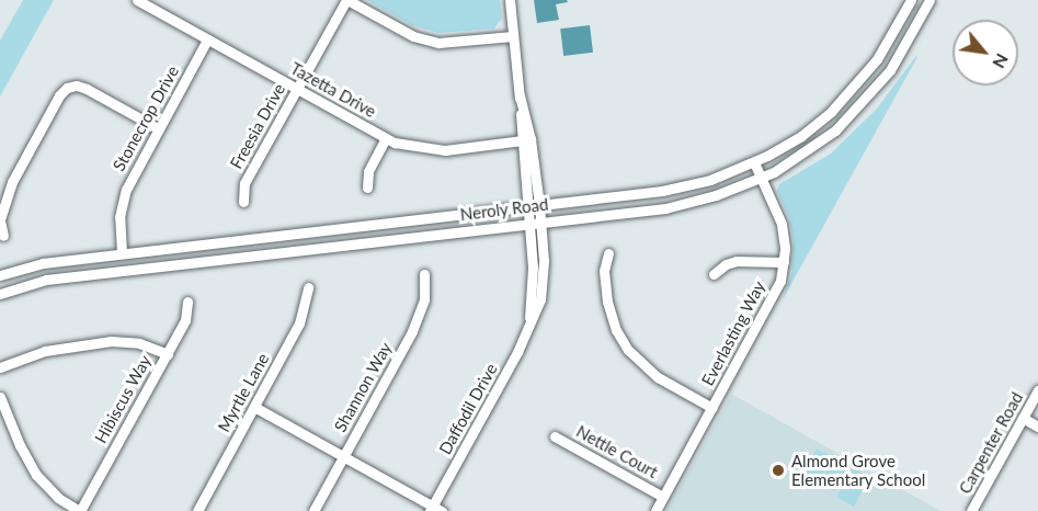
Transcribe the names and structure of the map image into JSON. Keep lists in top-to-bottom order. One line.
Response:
{"streets":{"street":["Tazetta Drive","Stonecrop Drive","Freesia Drive","Neroly Road","Everlasting Way","Shannon Way","Myrtle Lane","Hibiscus Way","Daffodil Drive","Carpenter Road","Nettle Court"]},"crossings":[["Tazetta Drive","Stonecrop Drive"],["Tazetta Drive","Freesia Drive"],["Tazetta Drive","Daffodil Drive"],["Stonecrop Drive","Neroly Road"],["Neroly Road","Everlasting Way"],["Neroly Road","Daffodil Drive"],["Everlasting Way","Nettle Court"]],"places":["Almond Grove Elementary School"],"north":"bottom right"}
